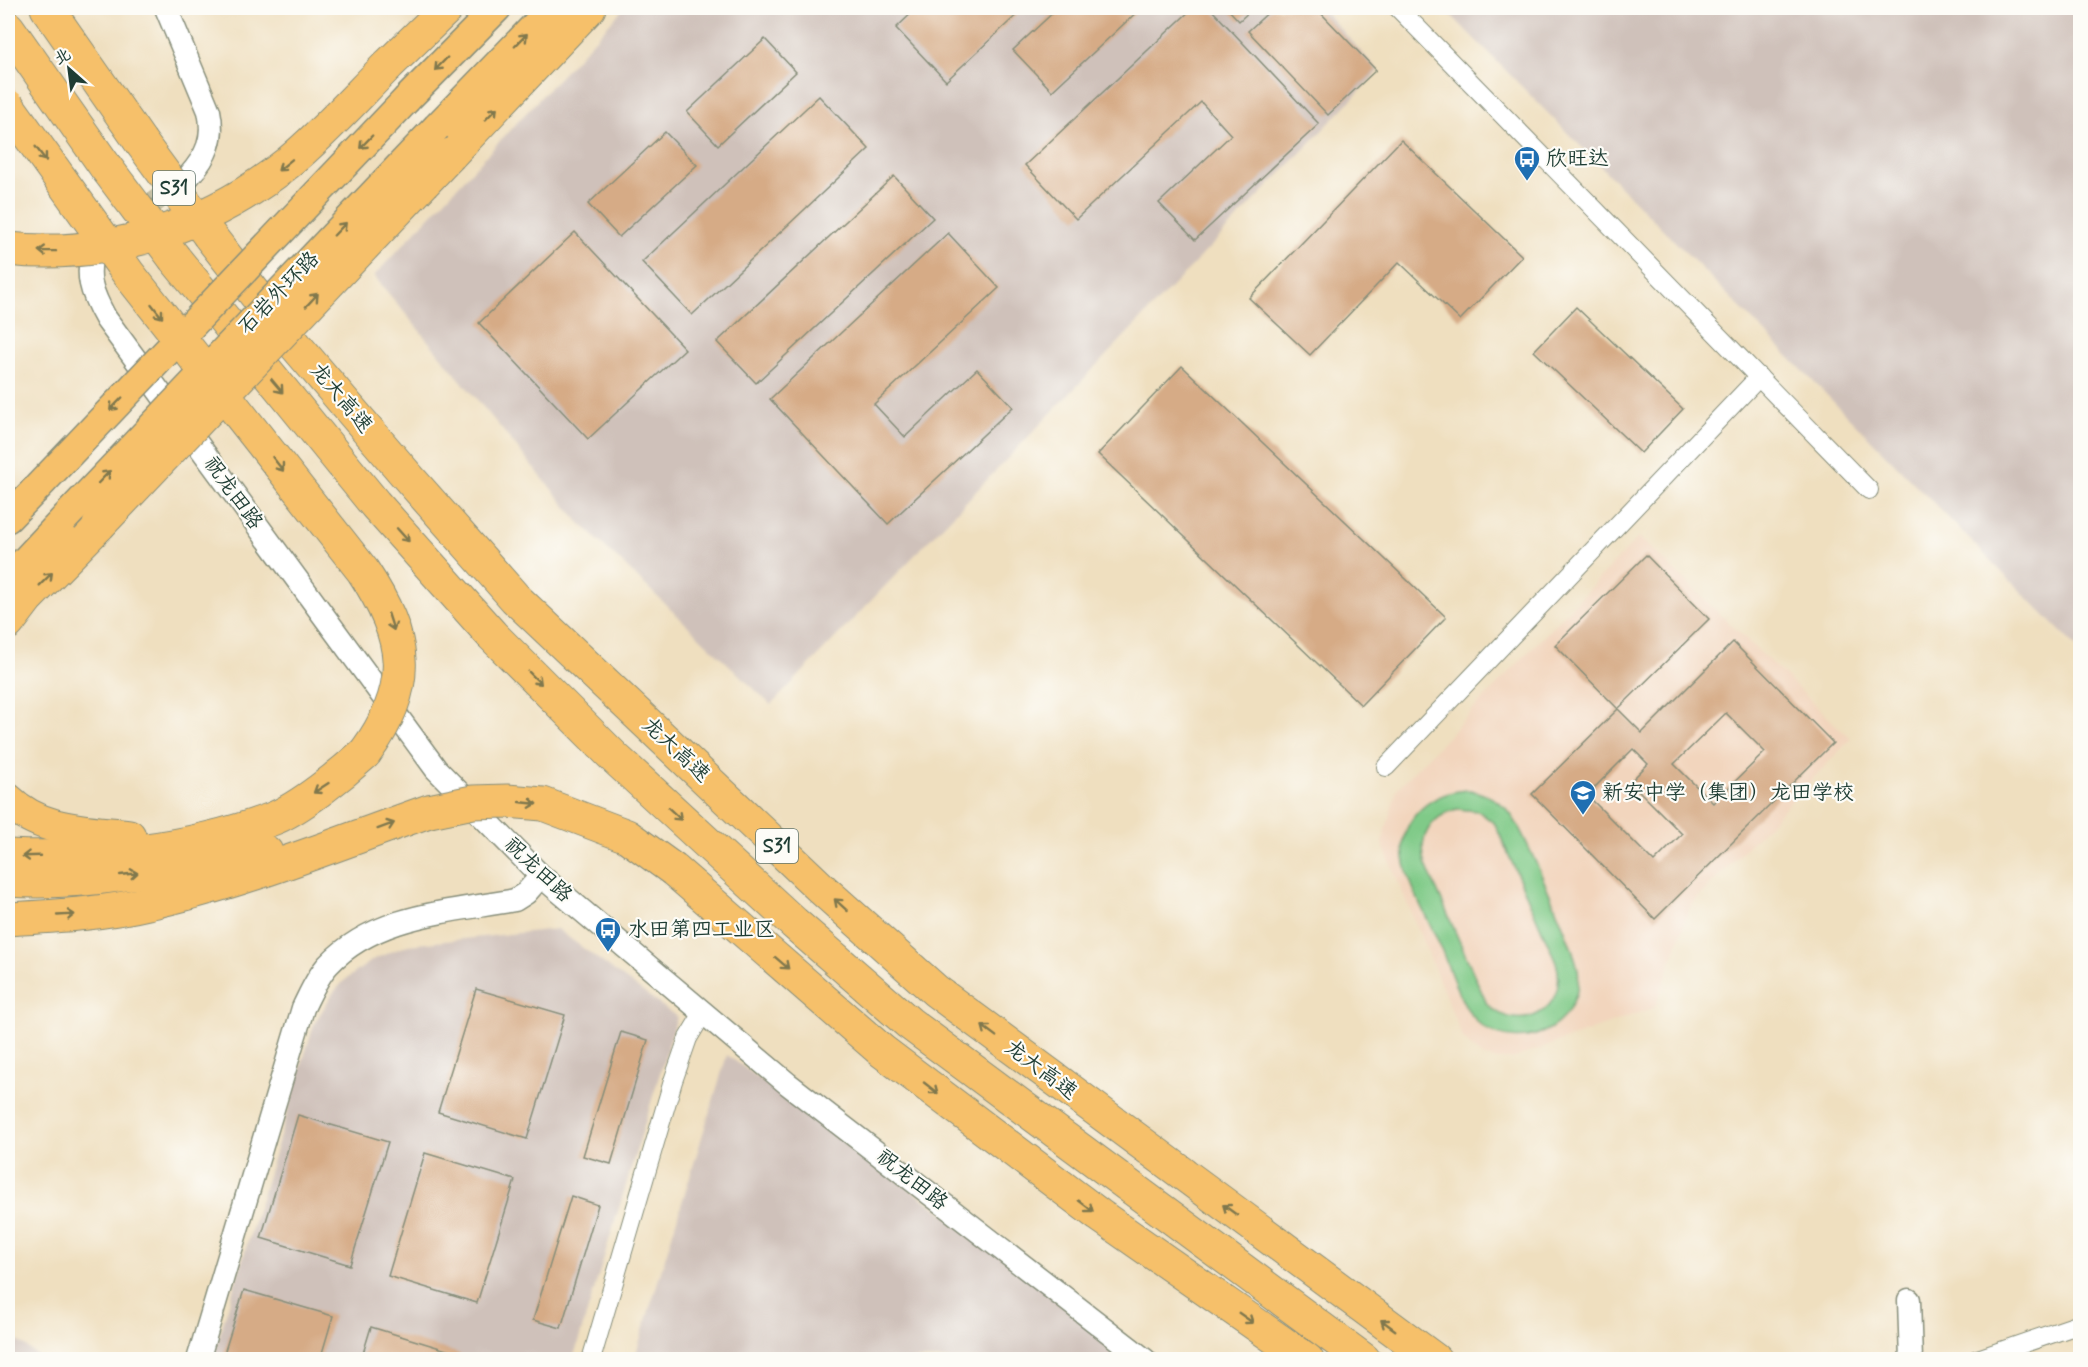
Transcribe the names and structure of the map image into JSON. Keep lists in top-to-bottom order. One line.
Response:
{"streets":{"highway":["S31","龙大高速"],"main road":["石岩外环路"],"street":["祝龙田路"]},"places":{"bus stop":["欣旺达","水田第四工业区"],"school or university":["新安中学（集团）龙田学校"]},"north":"top left"}
